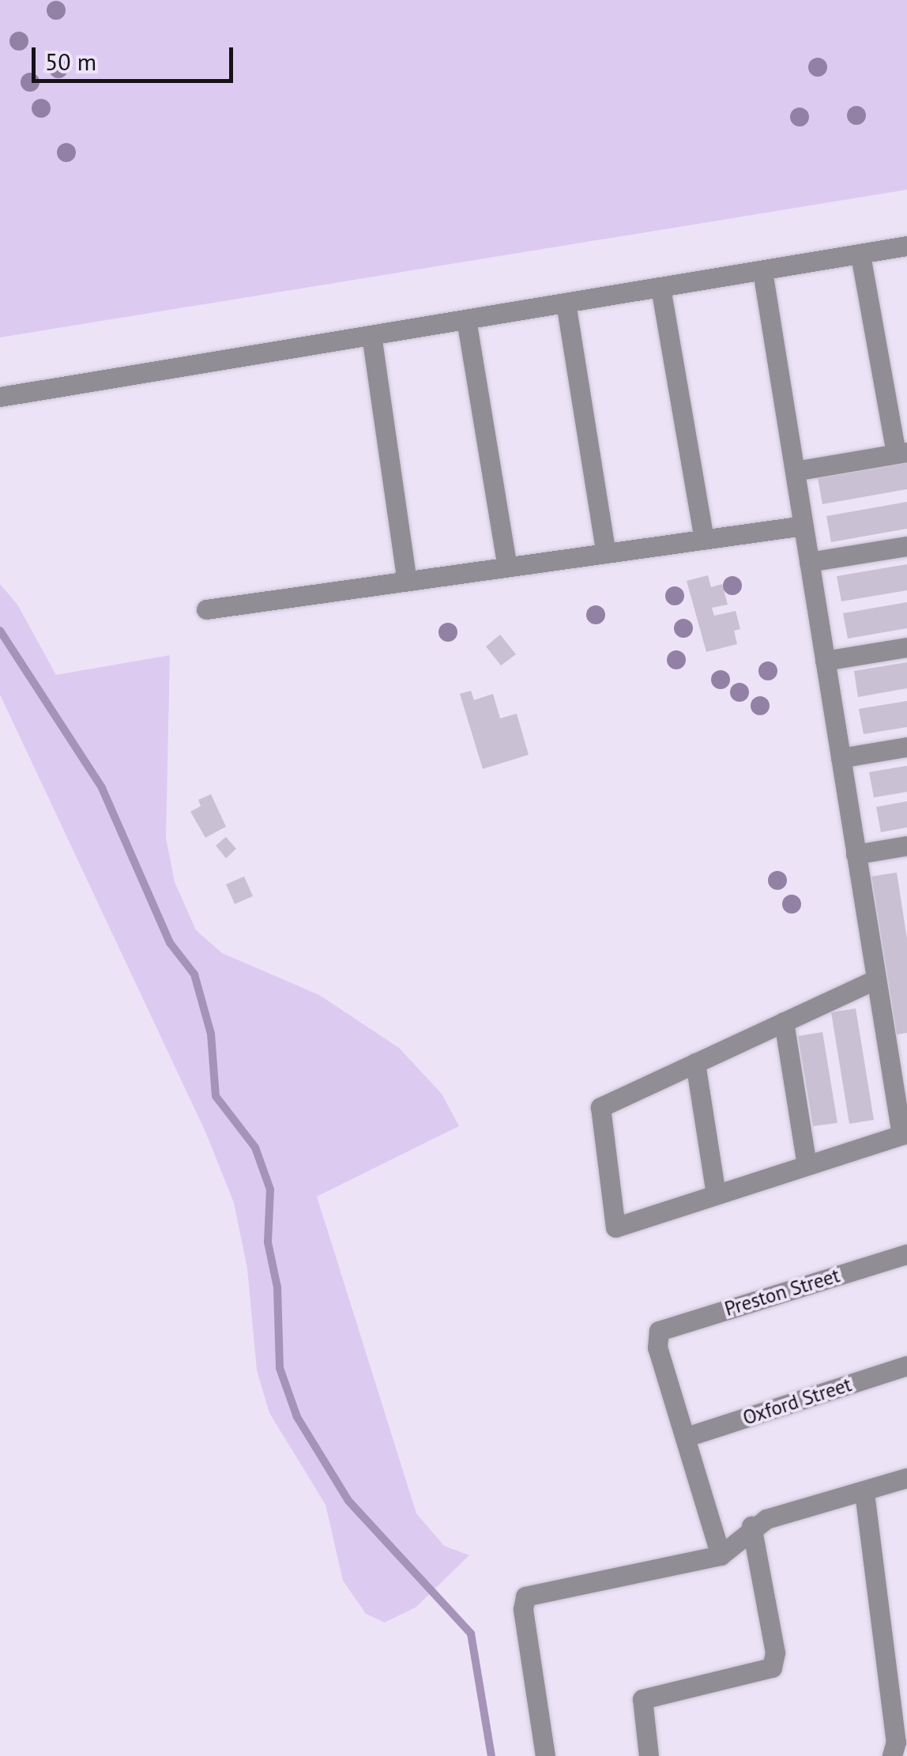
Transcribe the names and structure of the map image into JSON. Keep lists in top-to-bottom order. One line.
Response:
{"streets":{"street":["Preston Street","Oxford Street"]},"crossings":[["Preston Street","Oxford Street"]],"scale_bar":"50 m"}
